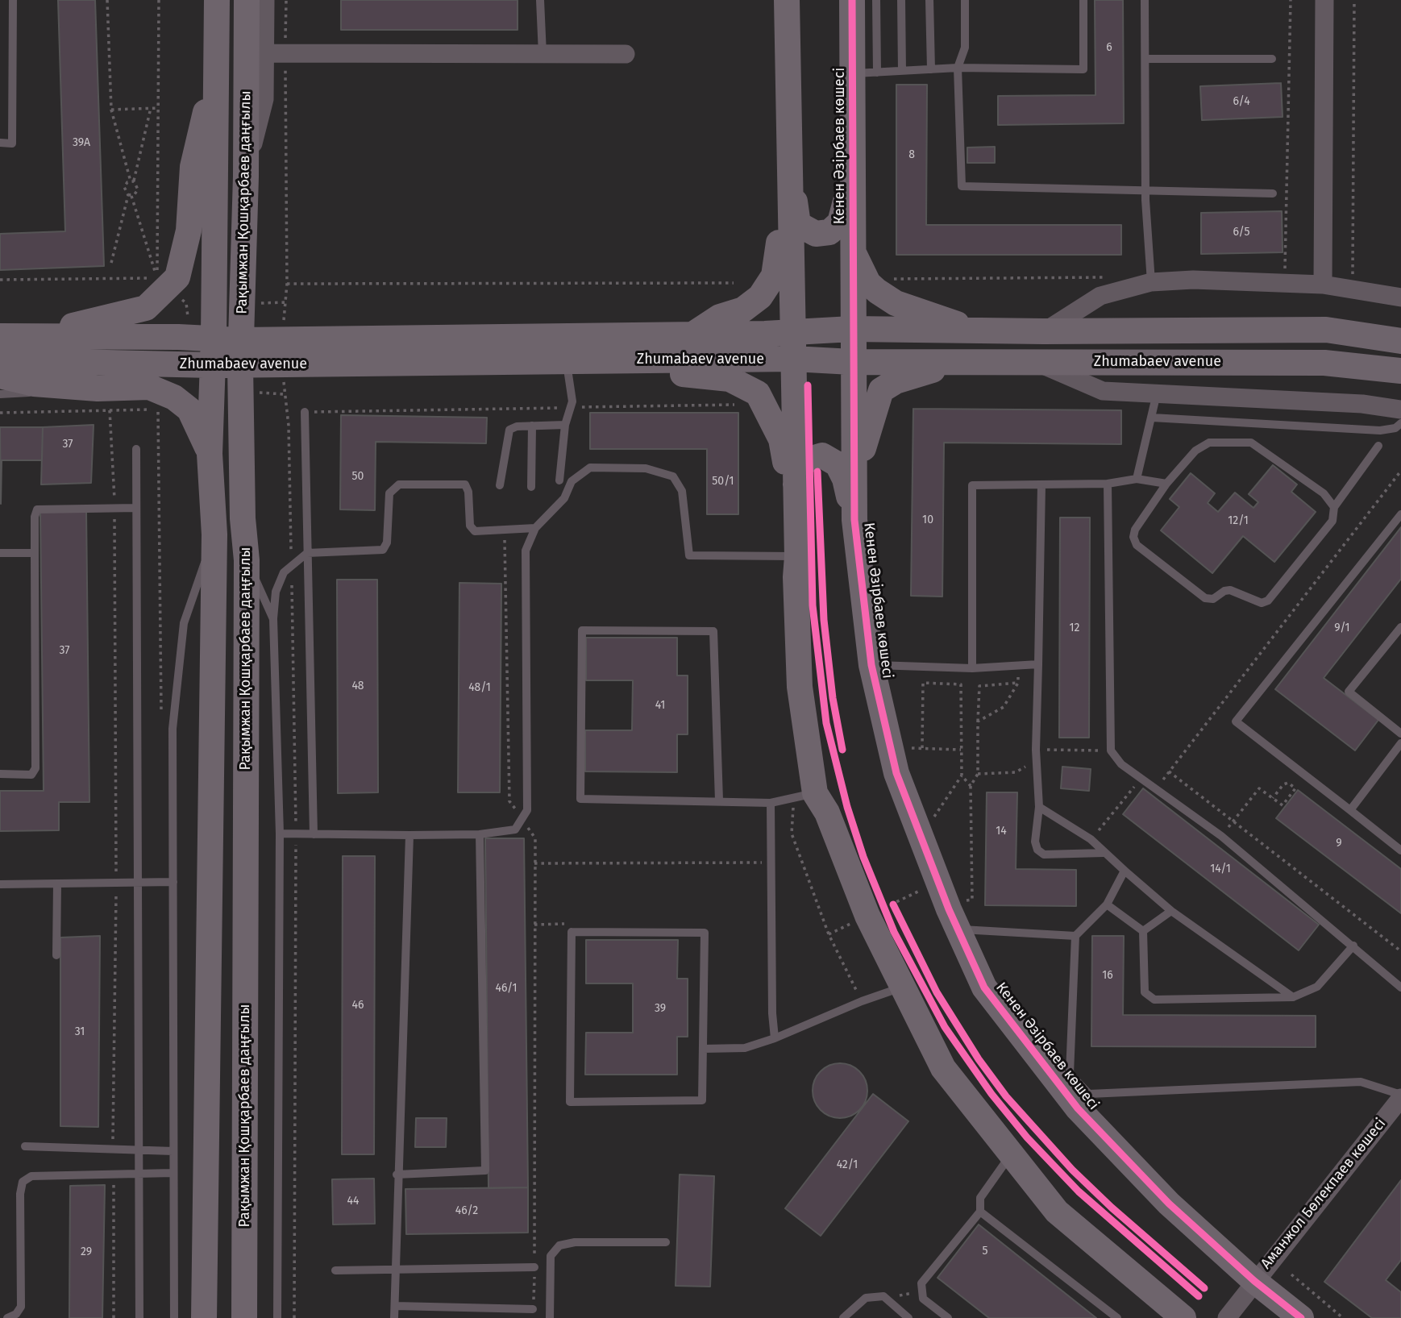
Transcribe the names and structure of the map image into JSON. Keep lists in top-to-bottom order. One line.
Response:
{"streets":{"main road":["Кенен Әзірбаев көшесі","Рақымжан Қошқарбаев даңғылы","Zhumabaev avenue"],"street":["Аманжол Бөлекпаев көшесі"]},"crossings":[["Кенен Әзірбаев көшесі","Zhumabaev avenue"],["Кенен Әзірбаев көшесі","Аманжол Бөлекпаев көшесі"],["Рақымжан Қошқарбаев даңғылы","Zhumabaev avenue"]],"house_numbers":["6","6/4","39A","8","6/5","37","50","50/1","10","12/1","12","9/1","37","48","48/1","41","14","9","14/1","16","46/1","46","39","31","42/1","44","46/2","5","29"]}
